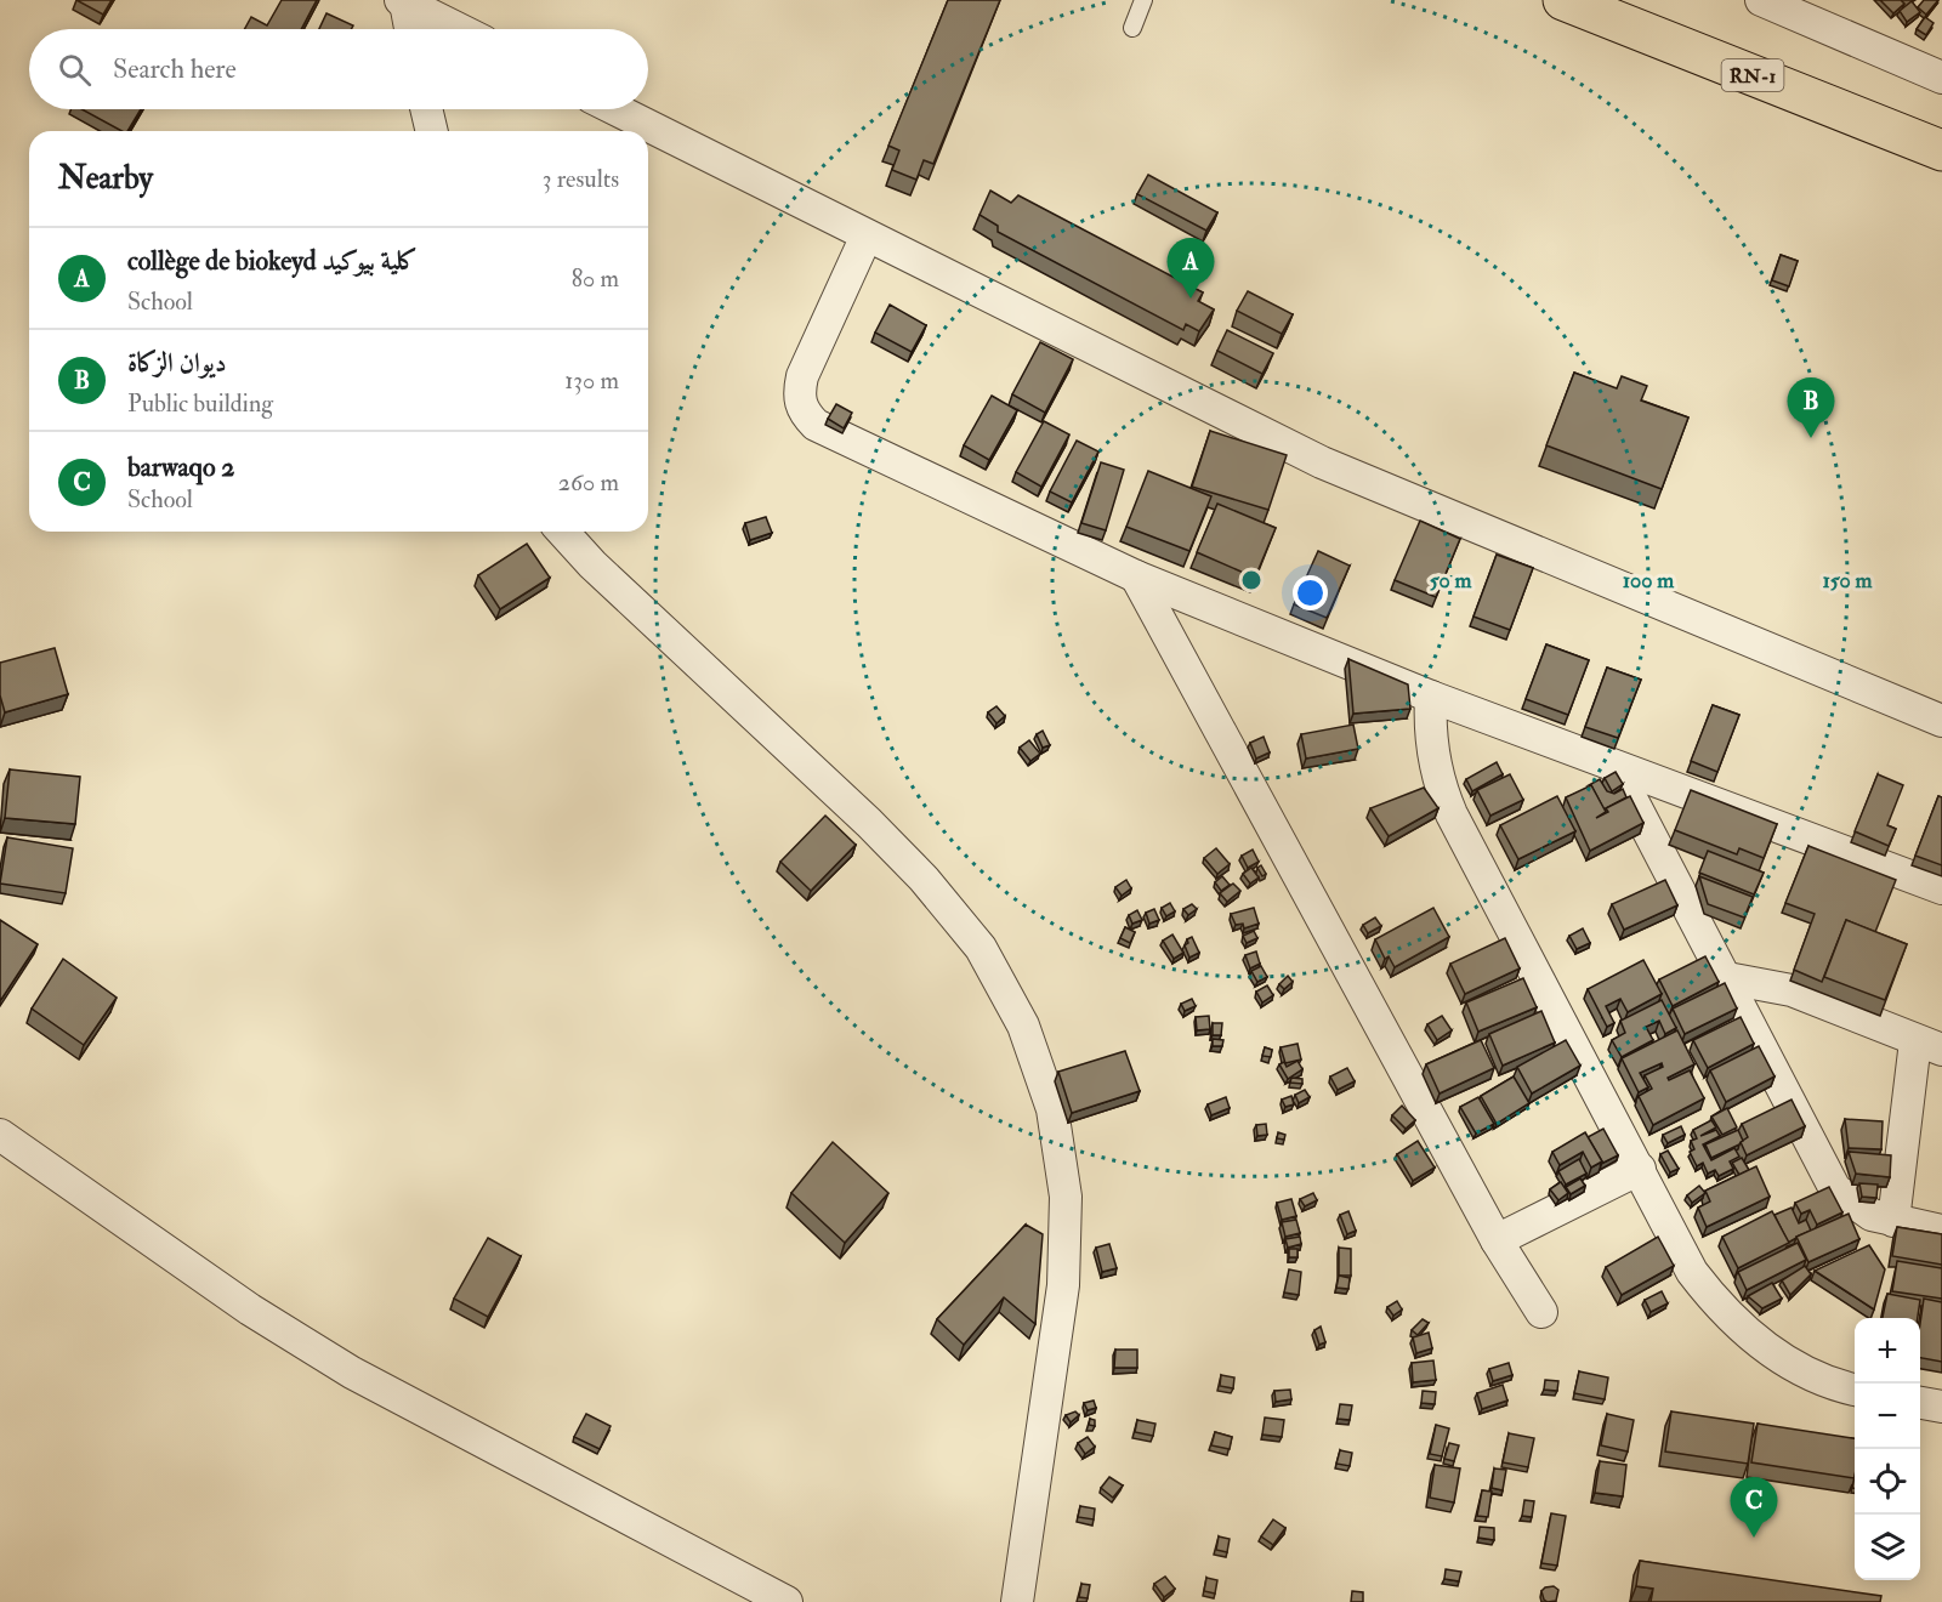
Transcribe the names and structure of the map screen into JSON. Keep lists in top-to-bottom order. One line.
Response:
{"streets":{"main road":["RN-1"]},"page":{"search":"Search here","heading":["Nearby","3 results"],"list":[{"mark":"A","name":"collège de biokeyd كلية بيوكيد","note":"School","value":"80 m"},{"mark":"B","name":"ديوان الزكاة","note":"Public building","value":"130 m"},{"mark":"C","name":"barwaqo 2","note":"School","value":"260 m"}],"pins":["A","B","C"],"map_buttons":["+","−"]},"rings":["50 m","100 m","150 m"]}
